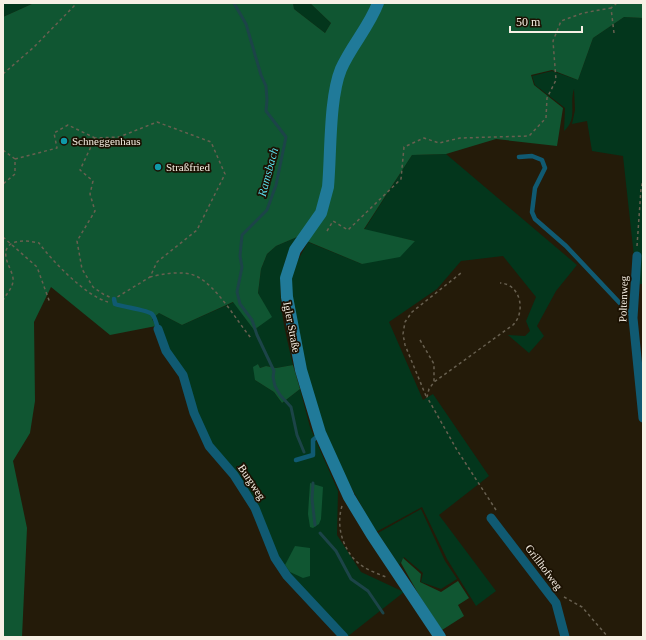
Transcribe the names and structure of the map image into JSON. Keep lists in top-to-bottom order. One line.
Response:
{"streets":{"main road":["Igler Straße"],"street":["Poltenweg","Burgweg","Grillhofweg"]},"water":["Ramsbach"],"places":["Schneggenhaus","Straßfried"],"scale_bar":"50 m"}
